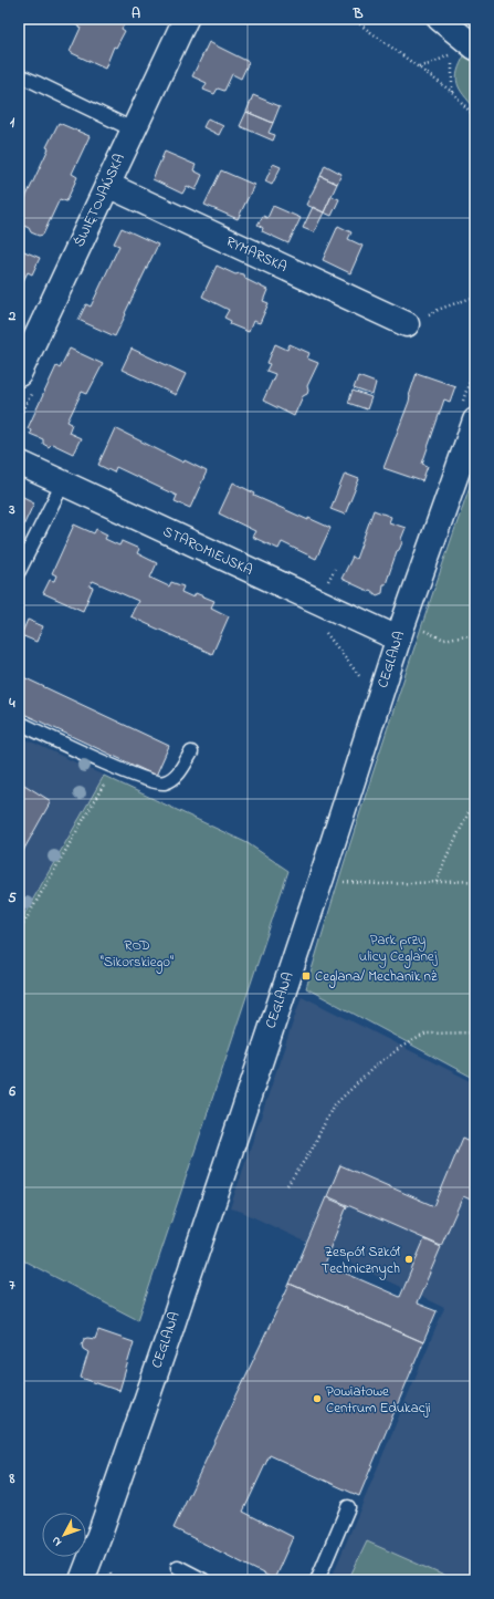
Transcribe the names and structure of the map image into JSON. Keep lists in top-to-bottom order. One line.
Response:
{"streets":{"street":["ŚWIĘTOJAŃSKA","RYMARSKA","STAROMIEJSKA","CEGLANA"]},"crossings":[["ŚWIĘTOJAŃSKA","RYMARSKA"],["STAROMIEJSKA","CEGLANA"]],"parks":["Park przy ulicy Ceglanej","ROD \"Sikorskiego\""],"places":{"transit":["Ceglana/ Mechanik nż"],"other":["Zespół Szkół Technicznych","Powiatowe Centrum Edukacji"]},"north":"bottom left","grid":{"columns":["A","B"],"rows":["1","2","3","4","5","6","7","8"]}}
